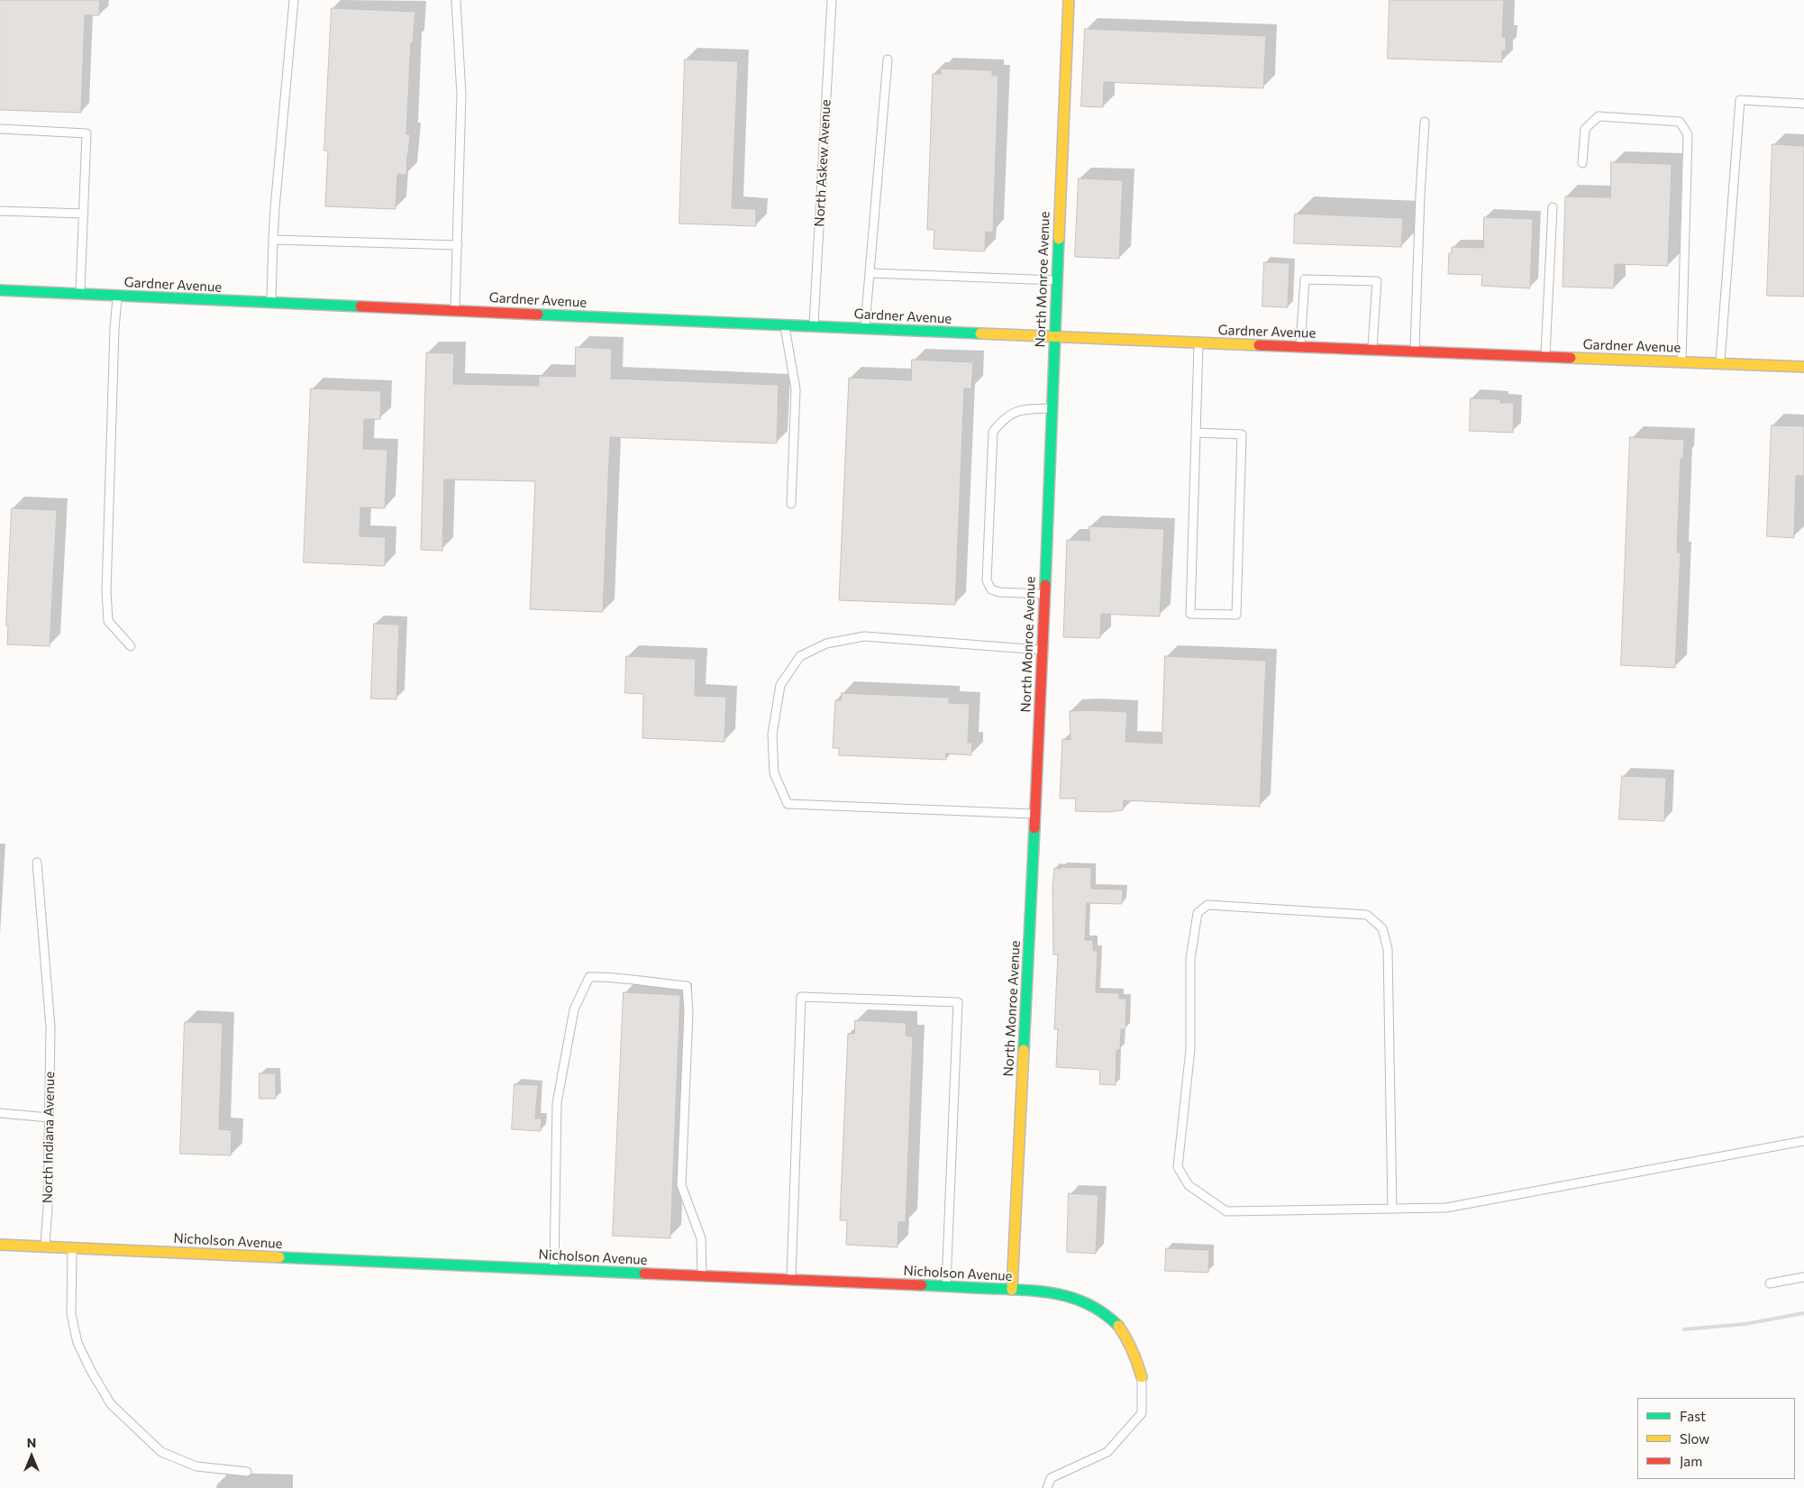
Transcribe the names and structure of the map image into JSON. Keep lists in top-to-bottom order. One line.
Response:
{"streets":{"street":["North Monroe Avenue","Gardner Avenue","Nicholson Avenue"],"lane":["North Askew Avenue","North Indiana Avenue"]},"crossings":[["North Askew Avenue","Gardner Avenue"],["North Monroe Avenue","Gardner Avenue"],["North Monroe Avenue","Nicholson Avenue"],["North Indiana Avenue","Nicholson Avenue"]],"legend":["Fast","Slow","Jam"],"north":"top"}
